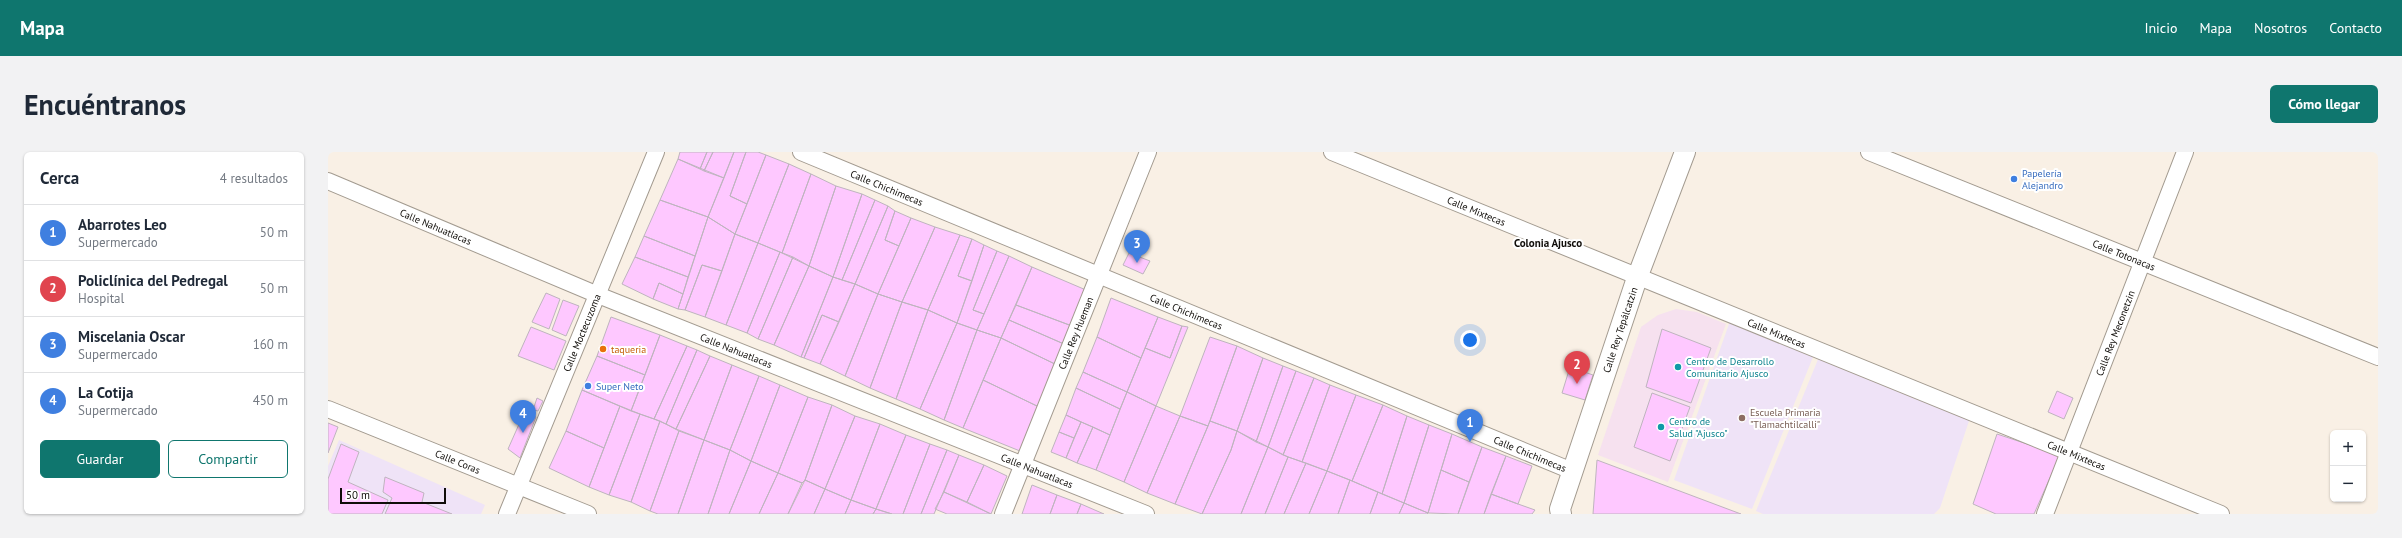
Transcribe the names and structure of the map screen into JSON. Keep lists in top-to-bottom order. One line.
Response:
{"streets":{"street":["Calle Chichimecas","Calle Mixtecas","Calle Nahuatlacas","Calle Totonacas","Calle Rey Tepálcatzin","Calle Moctecuzoma","Calle Rey Hueman","Calle Rey Meconetzin","Calle Coras"]},"crossings":[["Calle Chichimecas","Calle Rey Tepálcatzin"],["Calle Chichimecas","Calle Rey Hueman"],["Calle Mixtecas","Calle Rey Tepálcatzin"],["Calle Mixtecas","Calle Rey Meconetzin"],["Calle Nahuatlacas","Calle Moctecuzoma"],["Calle Nahuatlacas","Calle Rey Hueman"],["Calle Totonacas","Calle Rey Meconetzin"],["Calle Moctecuzoma","Calle Coras"]],"districts":["Colonia Ajusco"],"places":["Papelería Alejandro","taqueria","Centro de Desarrollo Comunitario Ajusco","Super Neto","Escuela Primaria \"Tlamachtilcalli\"","Centro de Salud \"Ajusco\""],"scale_bar":"50 m","page":{"header":"Mapa","nav":["Inicio","Mapa","Nosotros","Contacto"],"buttons":["Cómo llegar",["Guardar","Compartir"]],"title":"Encuéntranos","heading":["Cerca","4 resultados"],"list":[{"mark":"1","name":"Abarrotes Leo","note":"Supermercado","value":"50 m"},{"mark":"2","name":"Policlínica del Pedregal","note":"Hospital","value":"50 m"},{"mark":"3","name":"Miscelania Oscar","note":"Supermercado","value":"160 m"},{"mark":"4","name":"La Cotija","note":"Supermercado","value":"450 m"}],"pins":["3","2","4","1"],"map_buttons":["+","−"],"scale":"50 m"}}
